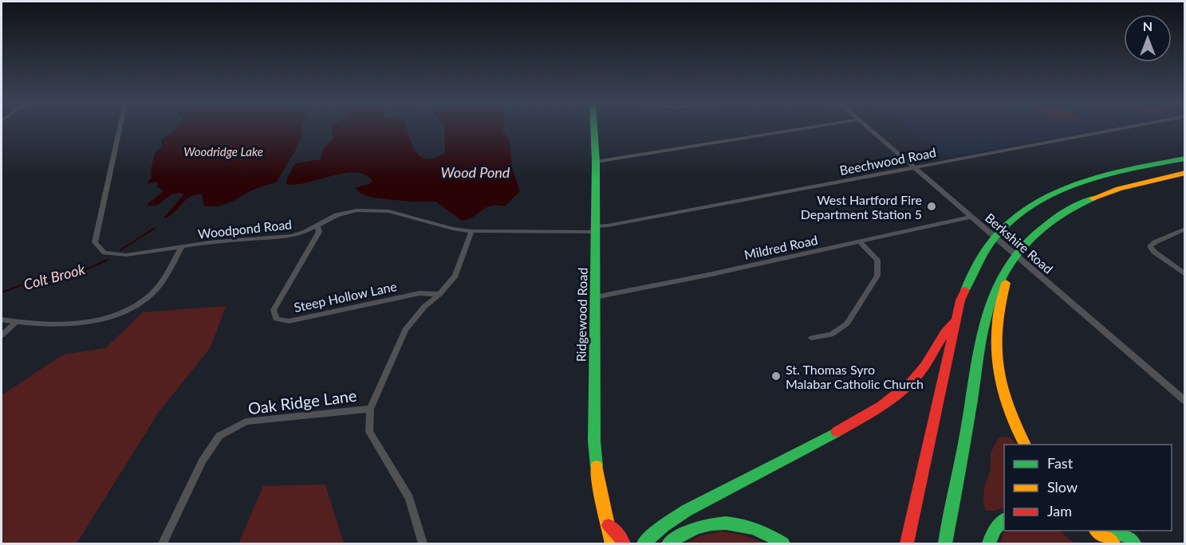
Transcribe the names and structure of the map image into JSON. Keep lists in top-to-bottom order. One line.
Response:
{"streets":{"main road":["Ridgewood Road"],"street":["Beechwood Road","Woodpond Road","Berkshire Road","Mildred Road","Steep Hollow Lane","Oak Ridge Lane"]},"crossings":[["Beechwood Road","Woodpond Road"],["Beechwood Road","Berkshire Road"],["Beechwood Road","Ridgewood Road"],["Woodpond Road","Steep Hollow Lane"],["Woodpond Road","Ridgewood Road"],["Berkshire Road","Mildred Road"],["Mildred Road","Ridgewood Road"]],"water":["Woodridge Lake","Wood Pond","Colt Brook"],"places":["West Hartford Fire Department Station 5","St. Thomas Syro Malabar Catholic Church"],"legend":["Fast","Slow","Jam"],"north":"top"}
